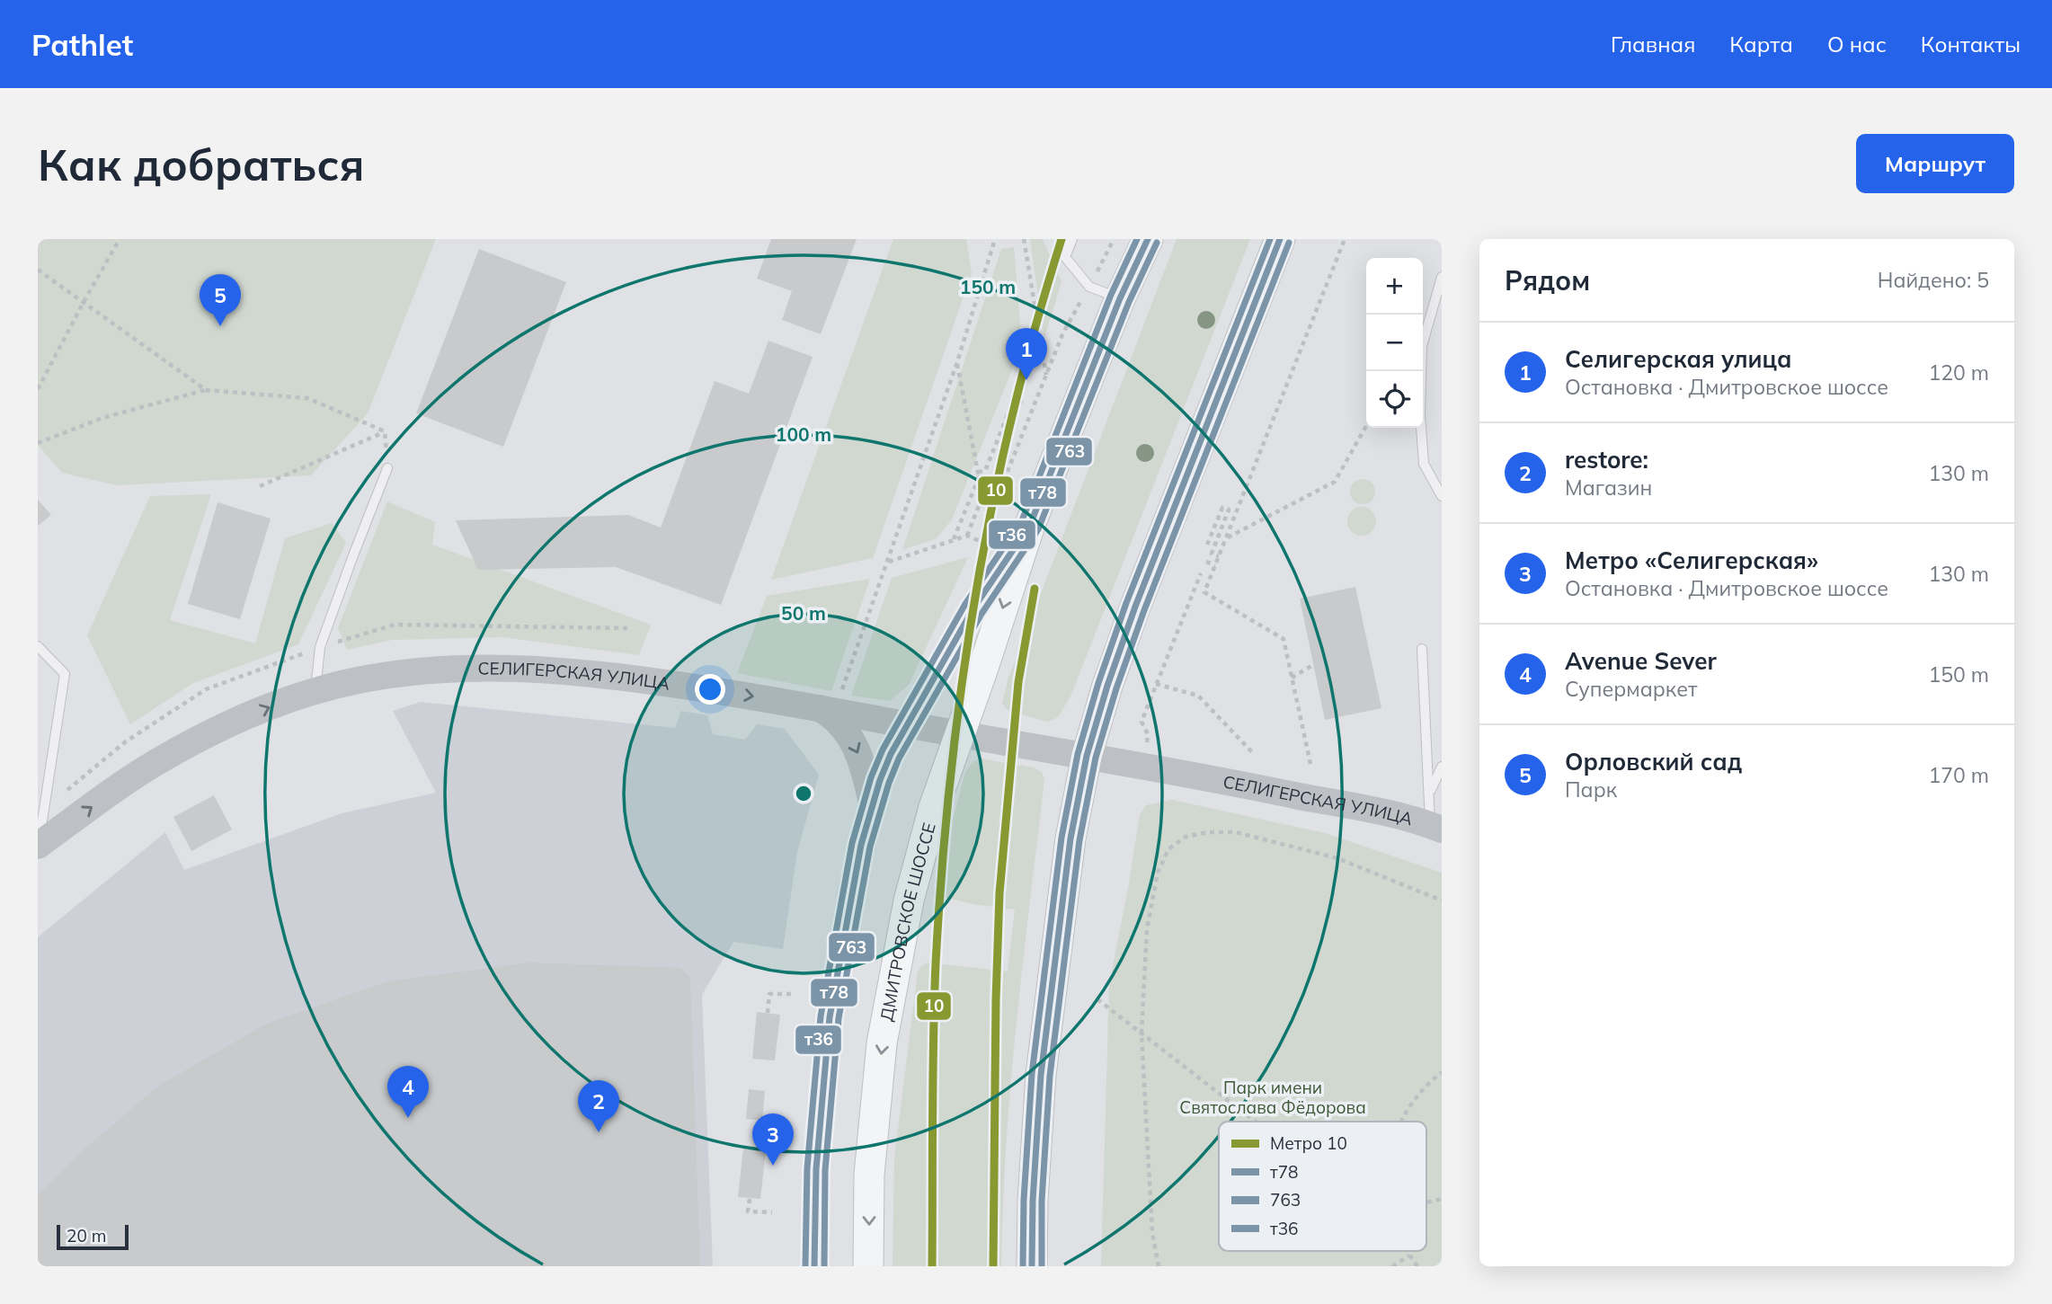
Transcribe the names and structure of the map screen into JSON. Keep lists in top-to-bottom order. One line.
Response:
{"streets":{"main road":["ДМИТРОВСКОЕ ШОССЕ"],"street":["СЕЛИГЕРСКАЯ УЛИЦА"]},"crossings":[["СЕЛИГЕРСКАЯ УЛИЦА","ДМИТРОВСКОЕ ШОССЕ"]],"one_way":["СЕЛИГЕРСКАЯ УЛИЦА"],"parks":["Парк имени Святослава Фёдорова"],"lines":["metro line 10","transit line т78","transit line т36","transit line 763"],"legend":["Метро 10","т78","763","т36"],"scale_bar":"20 m","page":{"header":"Pathlet","nav":["Главная","Карта","О нас","Контакты"],"buttons":"Маршрут","title":"Как добраться","heading":["Рядом","Найдено: 5"],"map_buttons":["+","−"],"pins":["5","1","4","2","3"],"list":[{"mark":"1","name":"Селигерская улица","note":"Остановка · Дмитровское шоссе","value":"120 m"},{"mark":"2","name":"restore:","note":"Магазин","value":"130 m"},{"mark":"3","name":"Метро «Селигерская»","note":"Остановка · Дмитровское шоссе","value":"130 m"},{"mark":"4","name":"Avenue Sever","note":"Супермаркет","value":"150 m"},{"mark":"5","name":"Орловский сад","note":"Парк","value":"170 m"}],"scale":"20 m"},"rings":["150 m","100 m","50 m"]}
